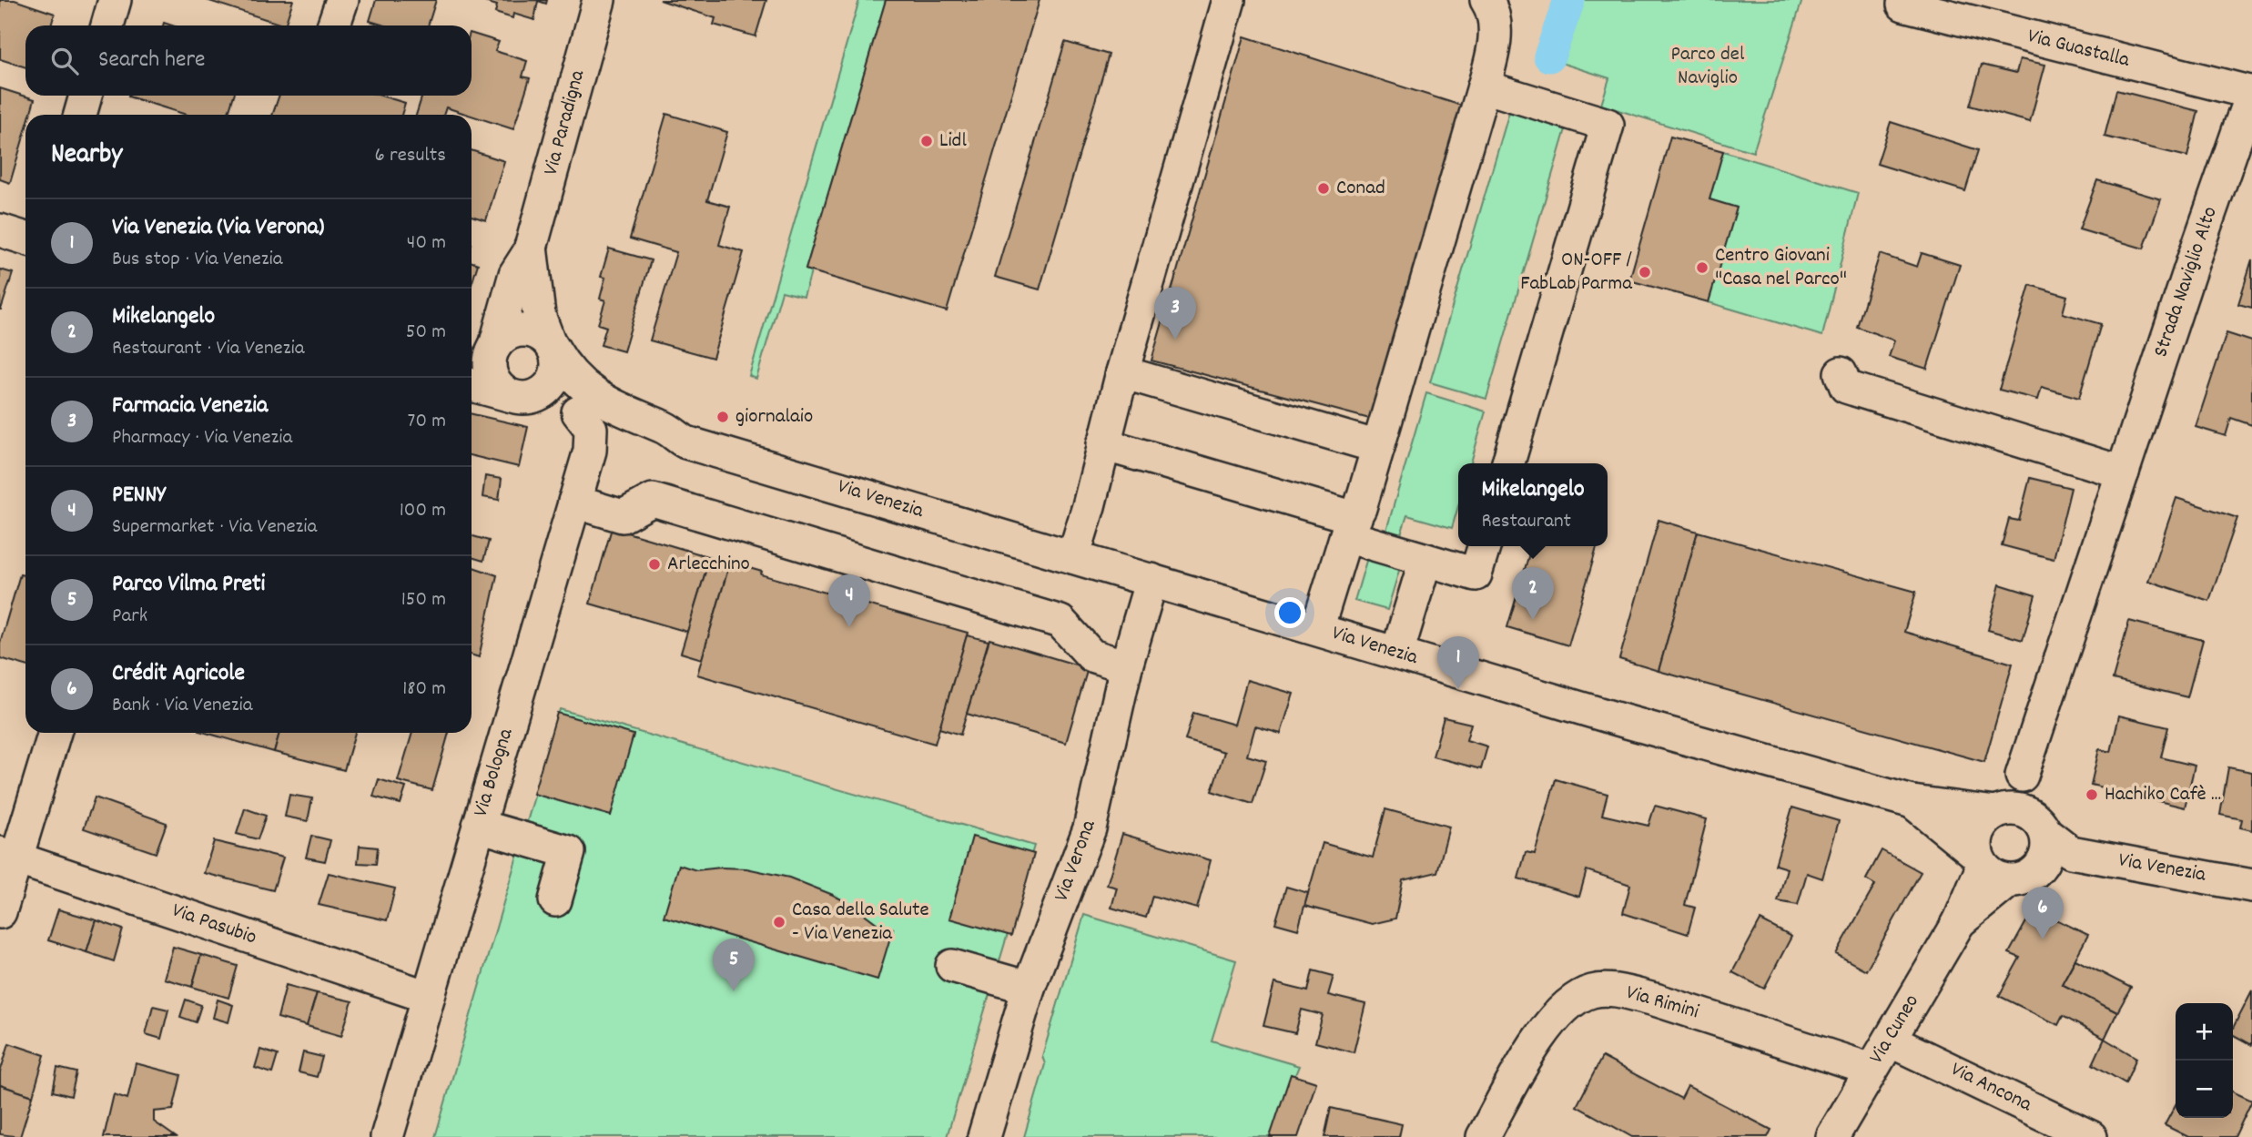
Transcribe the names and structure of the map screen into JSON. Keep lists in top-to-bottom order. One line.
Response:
{"streets":{"street":["Via Guastalla","Via Paradigna","Strada Naviglio Alto","Via Venezia","Via Bologna","Via Verona","Via Pasubio","Via Rimini","Via Cuneo","Via Ancona"]},"crossings":[["Via Guastalla","Strada Naviglio Alto"],["Via Paradigna","Via Venezia"],["Strada Naviglio Alto","Via Venezia"],["Strada Naviglio Alto","Via Cuneo"],["Via Venezia","Via Bologna"],["Via Venezia","Via Verona"],["Via Venezia","Via Cuneo"],["Via Bologna","Via Pasubio"],["Via Rimini","Via Cuneo"],["Via Cuneo","Via Ancona"]],"parks":["Parco del Naviglio"],"places":["Lidl","Conad","Centro Giovani \"Casa nel Parco\"","ON-OFF / FabLab Parma","giornalaio","Arlecchino","Hachiko Cafè ...","Casa della Salute - Via Venezia"],"page":{"search":"Search here","heading":["Nearby","6 results"],"list":[{"mark":"1","name":"Via Venezia (Via Verona)","note":"Bus stop · Via Venezia","value":"40 m"},{"mark":"2","name":"Mikelangelo","note":"Restaurant · Via Venezia","value":"50 m"},{"mark":"3","name":"Farmacia Venezia","note":"Pharmacy · Via Venezia","value":"70 m"},{"mark":"4","name":"PENNY","note":"Supermarket · Via Venezia","value":"100 m"},{"mark":"5","name":"Parco Vilma Preti","note":"Park","value":"150 m"},{"mark":"6","name":"Crédit Agricole","note":"Bank · Via Venezia","value":"180 m"}],"pins":["3","2","4","1","6","5"],"popup":["Mikelangelo","Restaurant"],"map_buttons":["+","−"]}}
